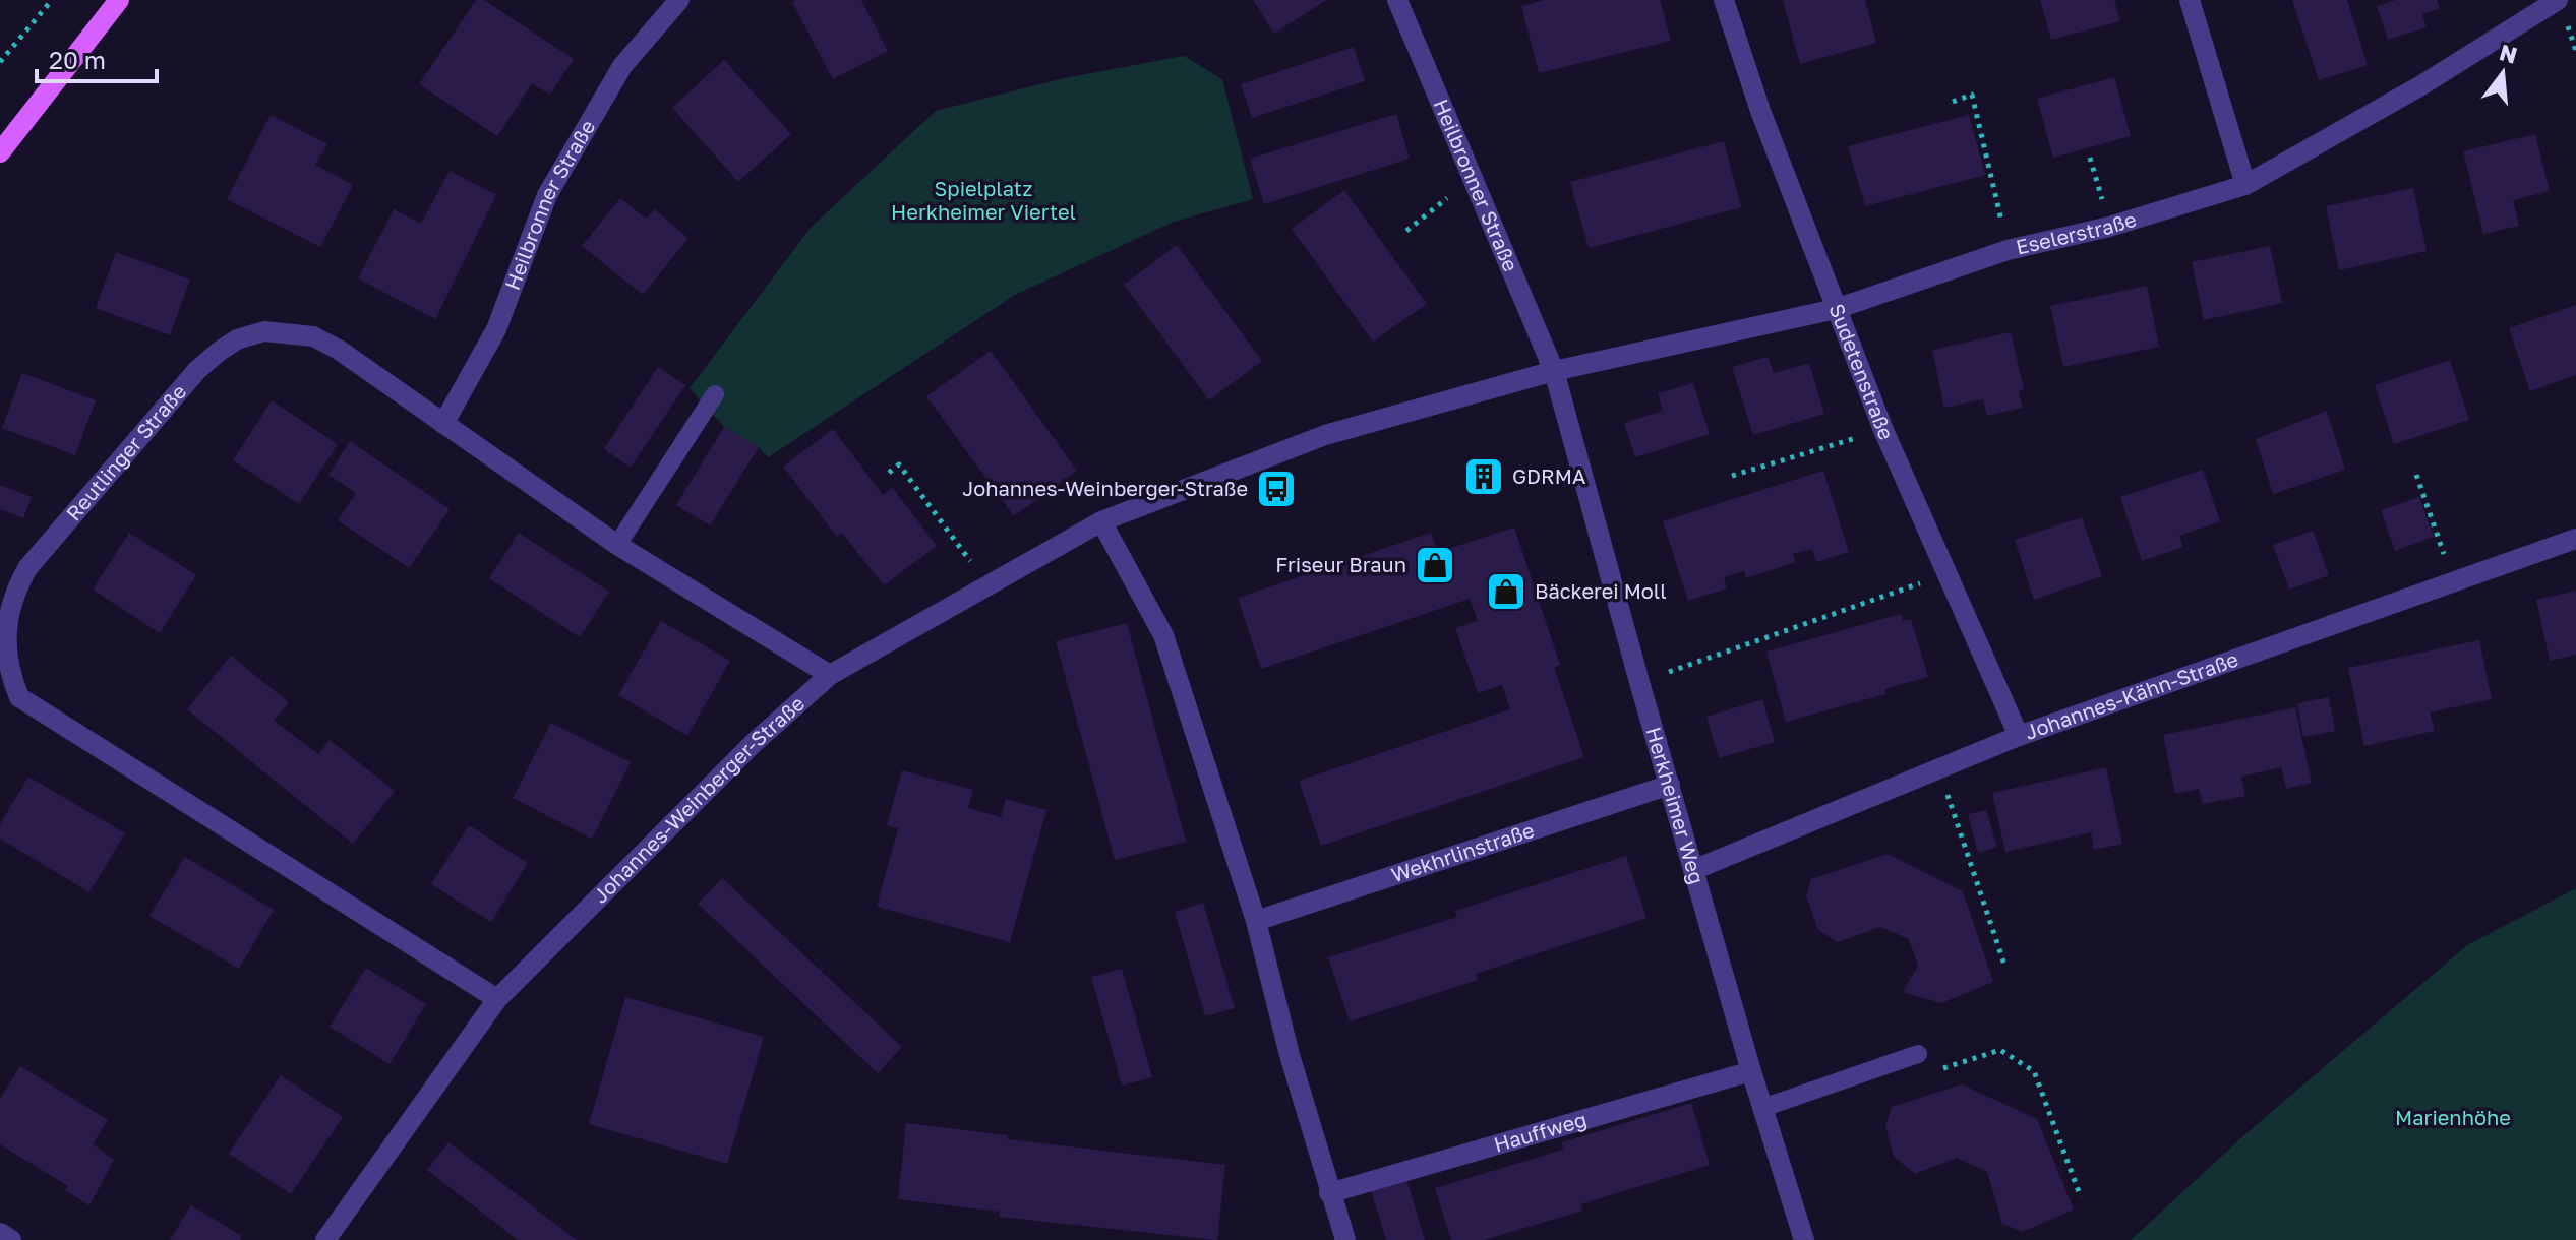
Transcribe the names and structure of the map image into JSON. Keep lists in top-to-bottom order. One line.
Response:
{"streets":{"street":["Heilbronner Straße","Eselerstraße","Sudetenstraße","Reutlinger Straße","Johannes-Kähn-Straße","Johannes-Weinberger-Straße","Herkheimer Weg","Wekhrlinstraße","Hauffweg"]},"crossings":[["Heilbronner Straße","Eselerstraße"],["Heilbronner Straße","Reutlinger Straße"],["Heilbronner Straße","Johannes-Weinberger-Straße"],["Heilbronner Straße","Herkheimer Weg"],["Eselerstraße","Sudetenstraße"],["Eselerstraße","Johannes-Weinberger-Straße"],["Eselerstraße","Herkheimer Weg"],["Sudetenstraße","Johannes-Kähn-Straße"],["Reutlinger Straße","Johannes-Weinberger-Straße"],["Johannes-Kähn-Straße","Herkheimer Weg"],["Johannes-Weinberger-Straße","Herkheimer Weg"],["Herkheimer Weg","Wekhrlinstraße"],["Herkheimer Weg","Hauffweg"]],"parks":["Spielplatz Herkheimer Viertel","Marienhöhe"],"places":{"building":["GDRMA"],"bus stop":["Johannes-Weinberger-Straße"],"shop":["Friseur Braun","Bäckerei Moll"]},"scale_bar":"20 m","north":"top"}
